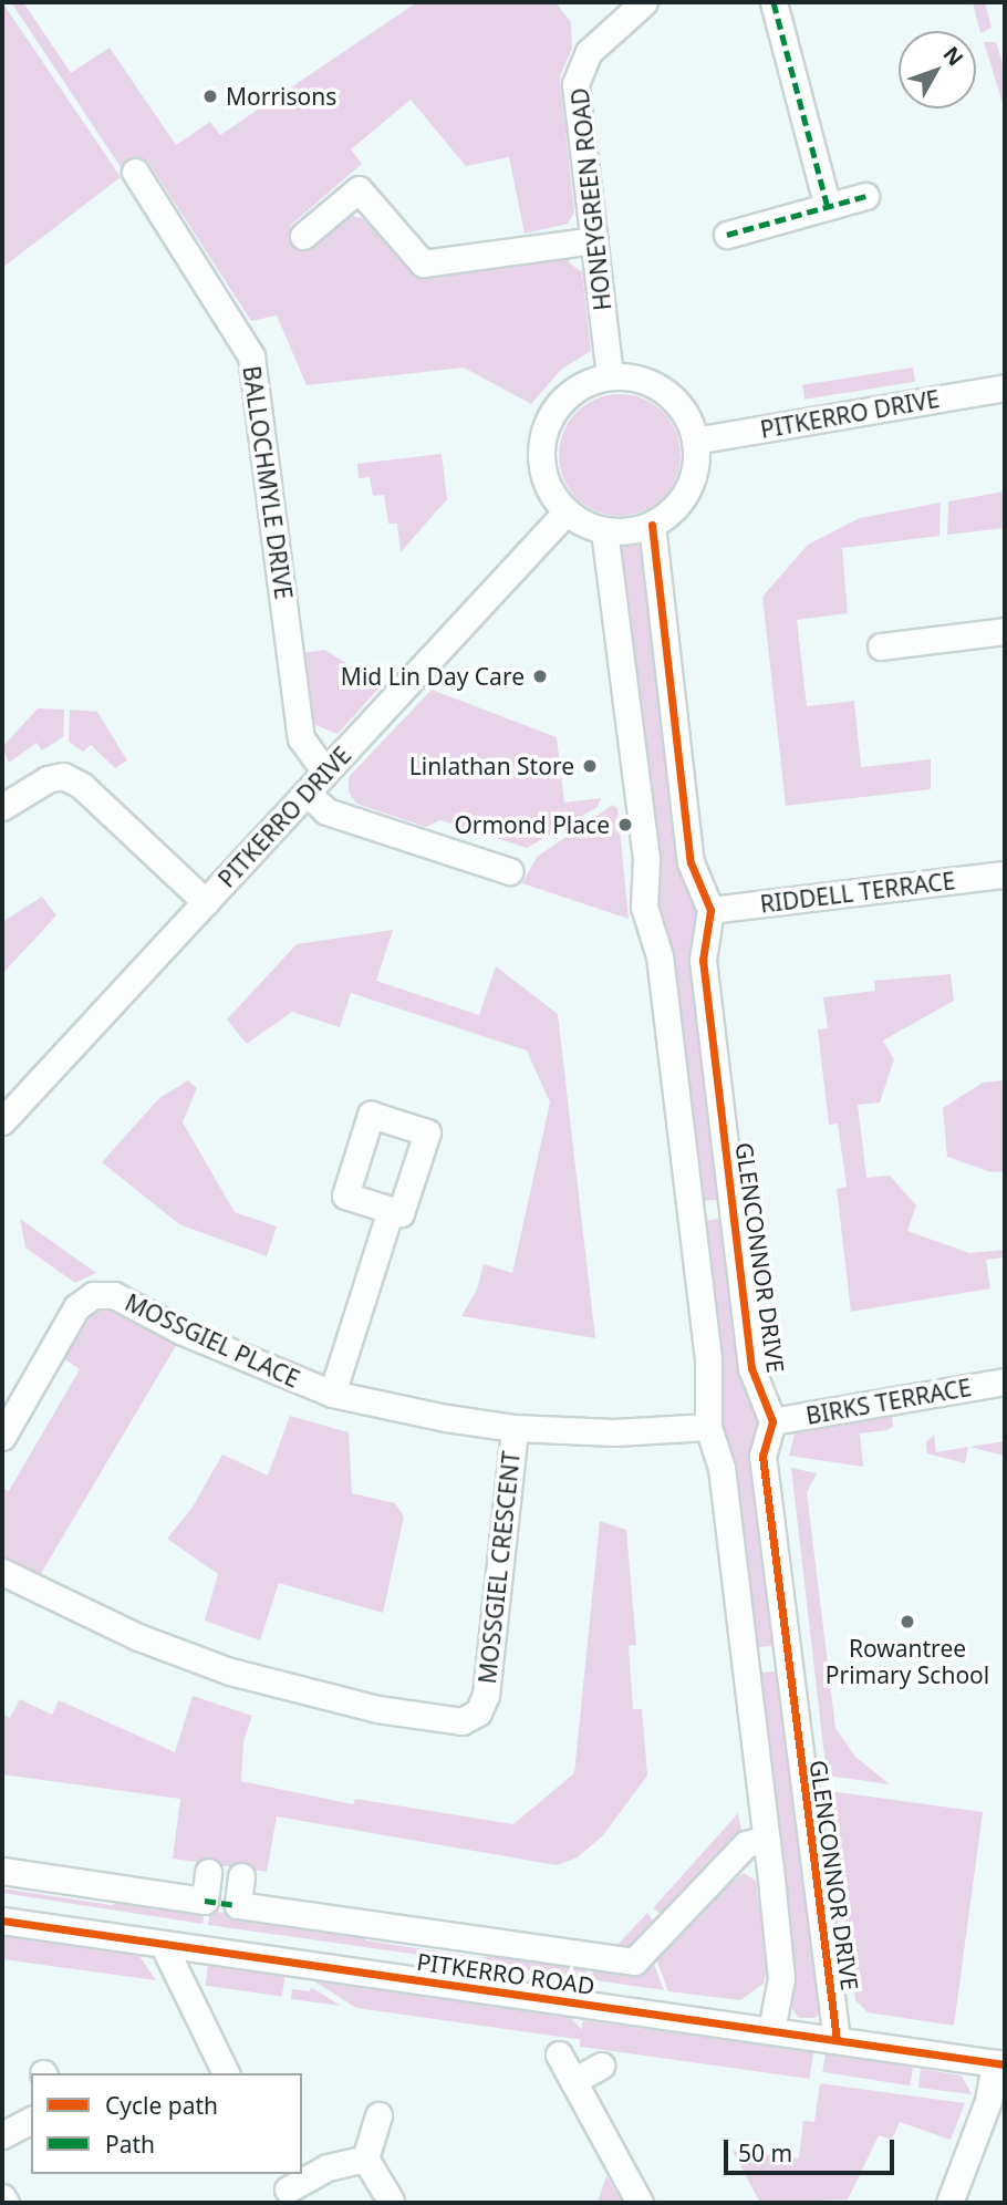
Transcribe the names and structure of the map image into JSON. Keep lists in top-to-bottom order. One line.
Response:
{"streets":{"street":["HONEYGREEN ROAD","PITKERRO DRIVE","BALLOCHMYLE DRIVE","RIDDELL TERRACE","GLENCONNOR DRIVE","MOSSGIEL PLACE","BIRKS TERRACE","MOSSGIEL CRESCENT","PITKERRO ROAD"]},"crossings":[["HONEYGREEN ROAD","PITKERRO DRIVE"],["PITKERRO DRIVE","BALLOCHMYLE DRIVE"],["RIDDELL TERRACE","GLENCONNOR DRIVE"],["GLENCONNOR DRIVE","BIRKS TERRACE"],["GLENCONNOR DRIVE","PITKERRO ROAD"],["MOSSGIEL PLACE","MOSSGIEL CRESCENT"]],"places":["Morrisons","Mid Lin Day Care","Linlathan Store","Ormond Place","Rowantree Primary School"],"legend":["Cycle path","Path"],"scale_bar":"50 m","north":"top right"}
